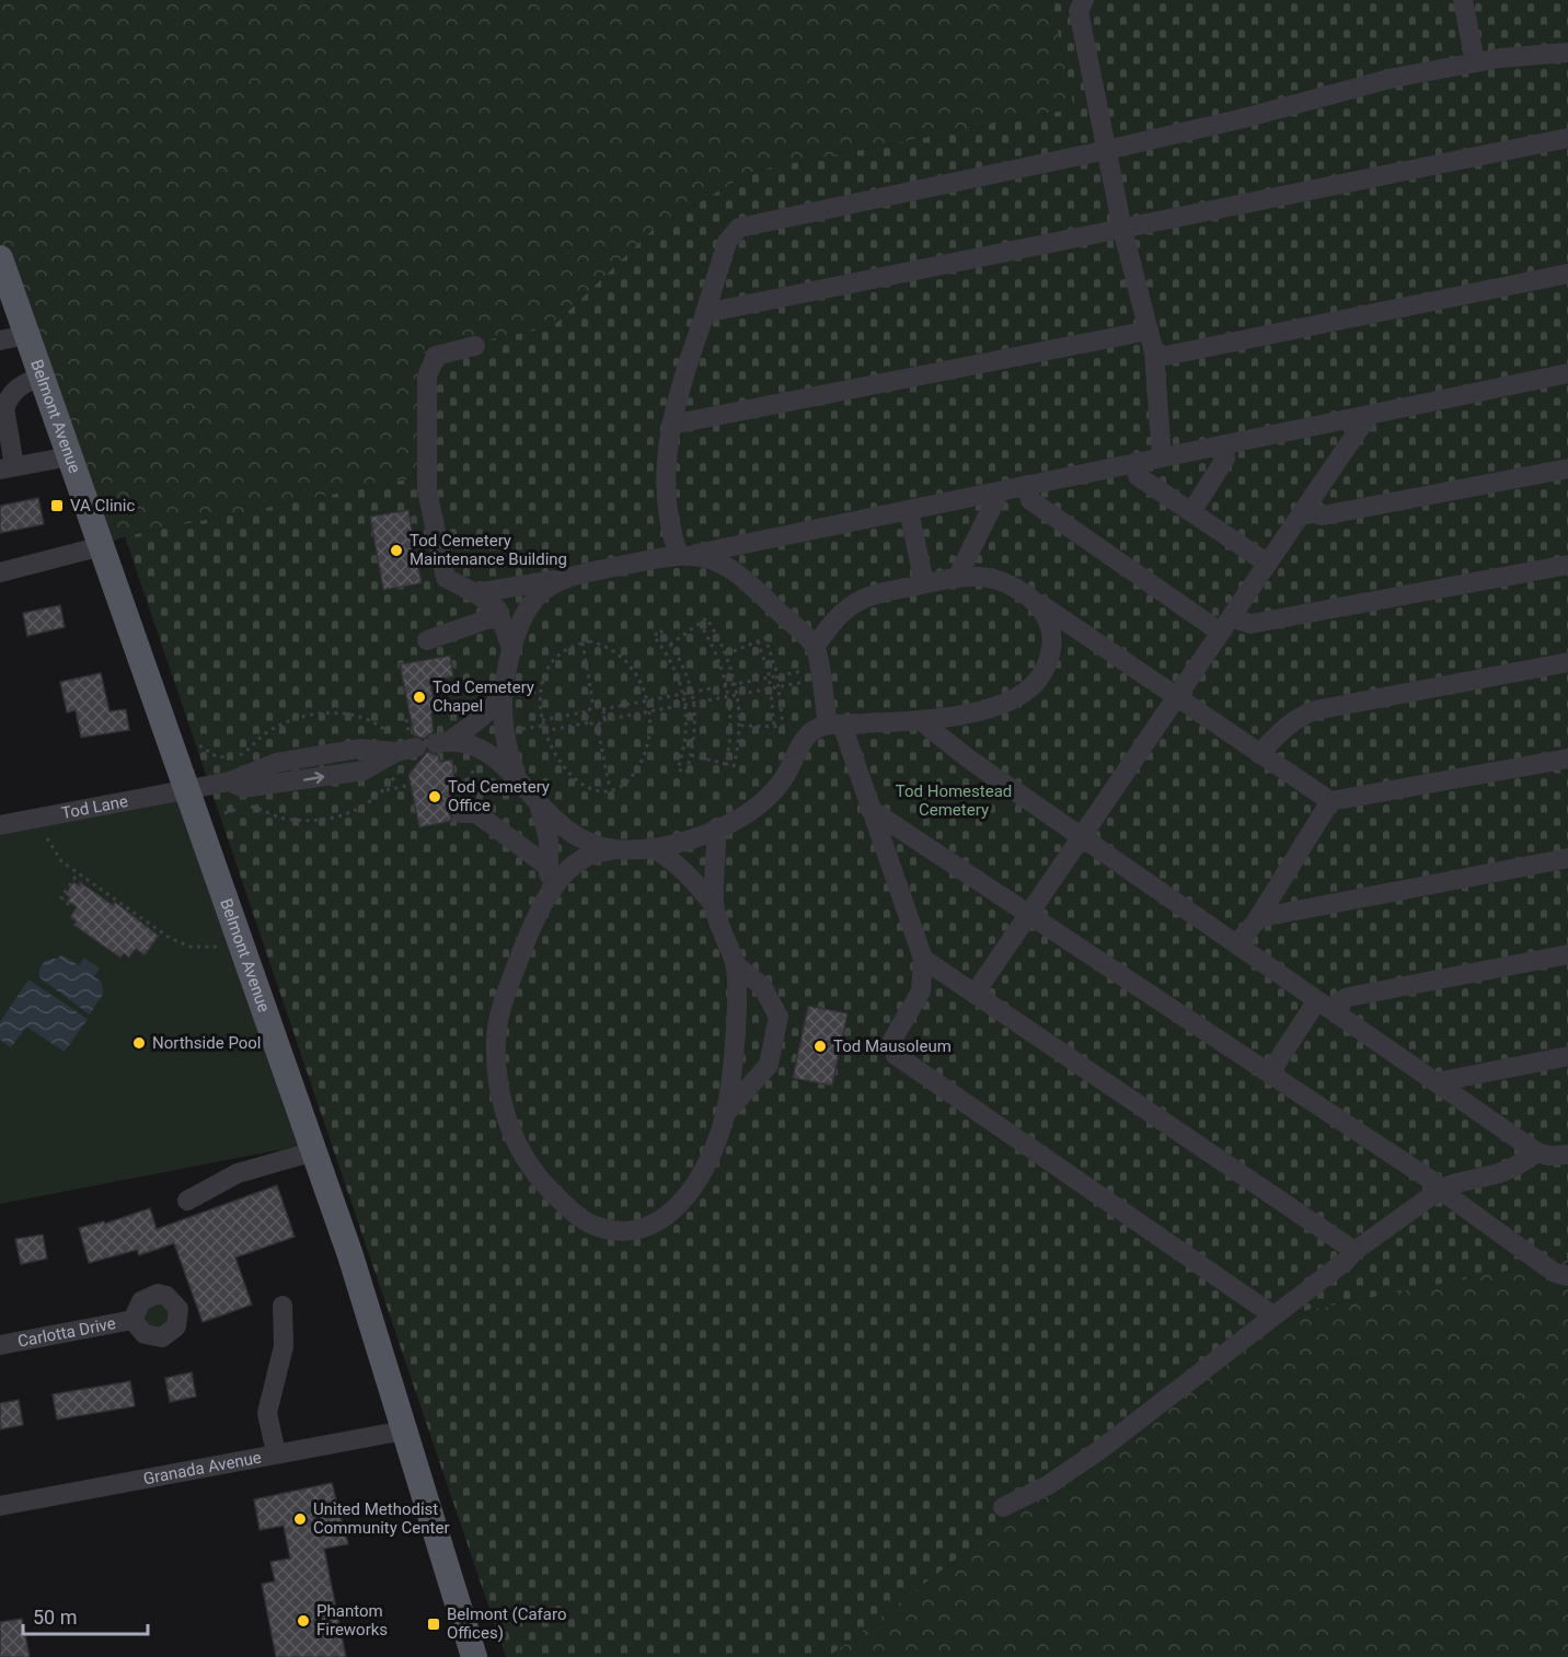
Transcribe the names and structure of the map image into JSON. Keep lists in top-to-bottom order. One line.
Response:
{"streets":{"main road":["Belmont Avenue"],"street":["Tod Lane","Carlotta Drive","Granada Avenue"]},"crossings":[["Belmont Avenue","Tod Lane"],["Belmont Avenue","Granada Avenue"]],"parks":["Tod Homestead Cemetery"],"places":{"transit":["VA Clinic","Belmont (Cafaro Offices)"],"other":["Tod Cemetery Maintenance Building","Tod Cemetery Chapel","Tod Cemetery Office","Northside Pool","Tod Mausoleum","United Methodist Community Center","Phantom Fireworks"]},"scale_bar":"50 m"}
